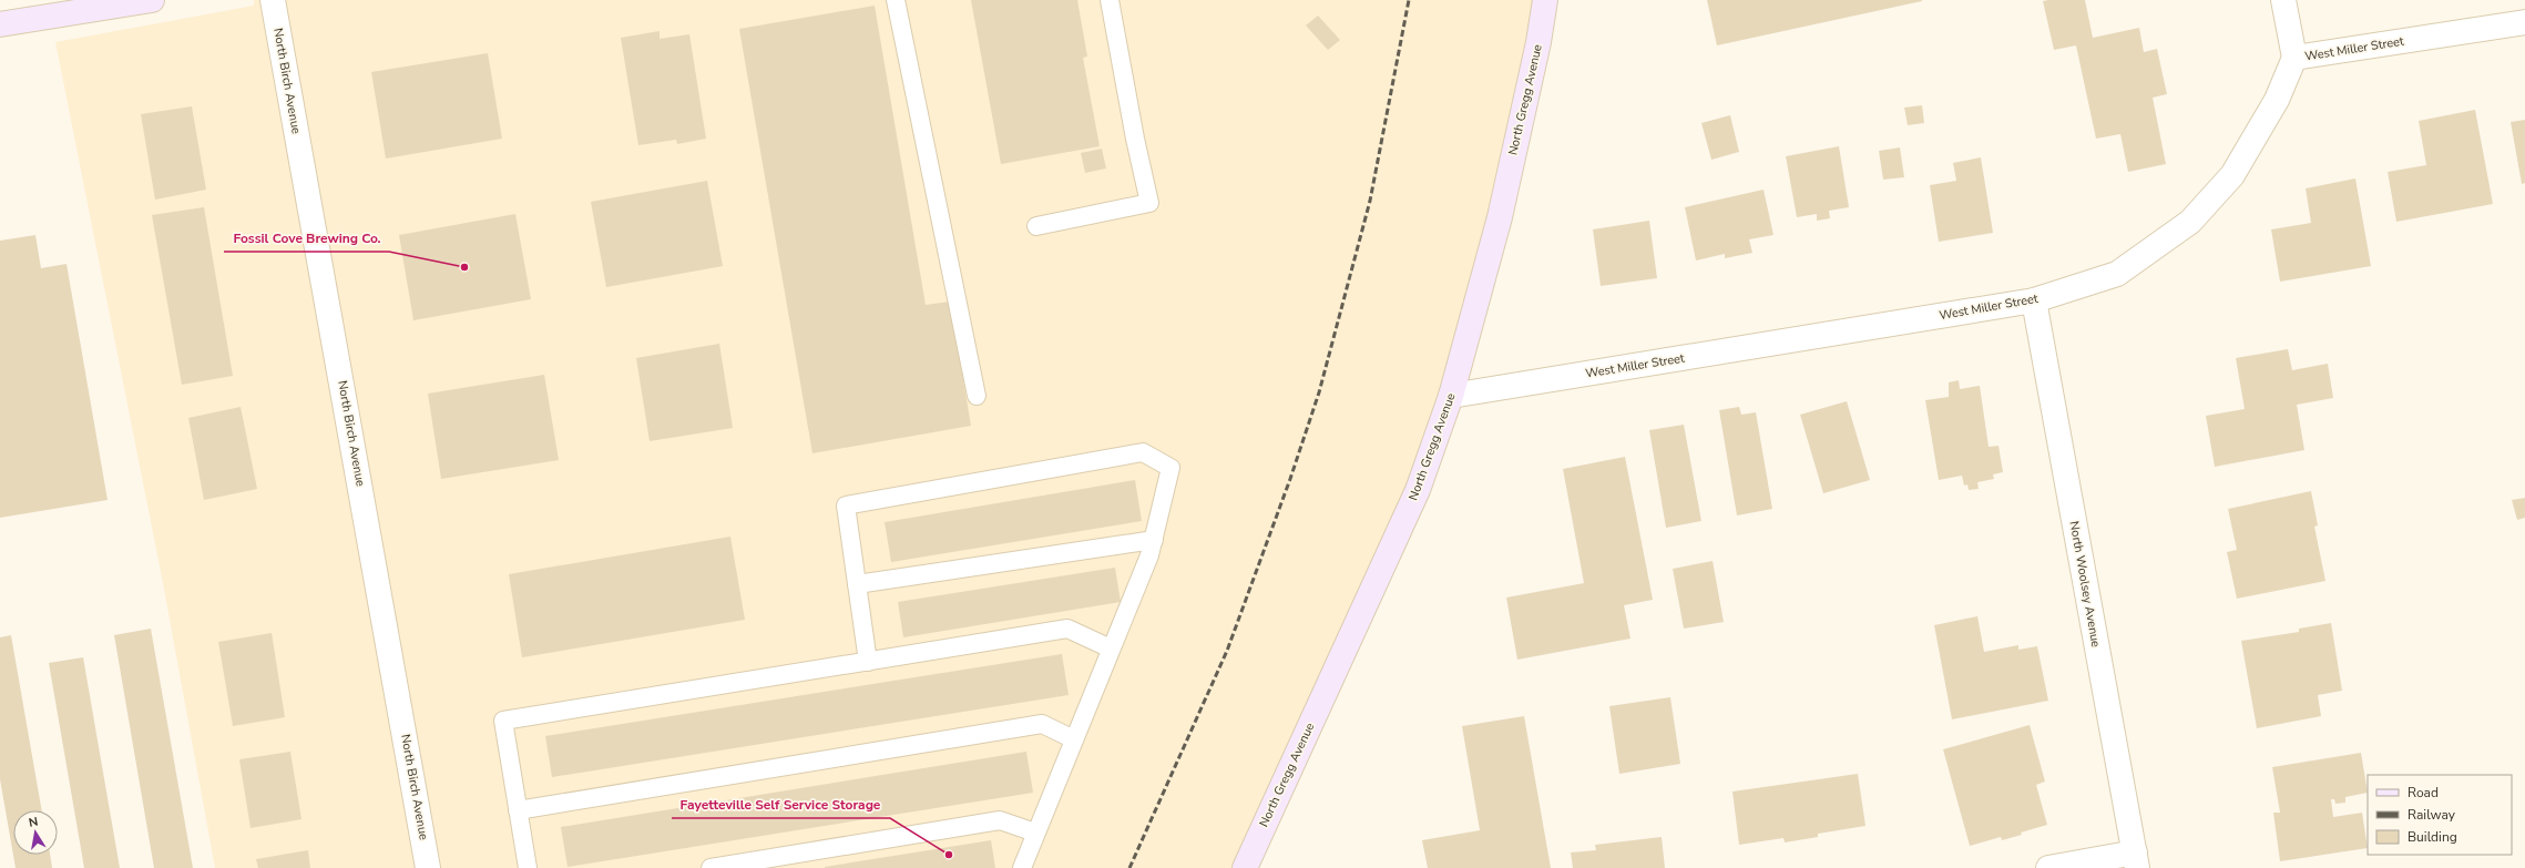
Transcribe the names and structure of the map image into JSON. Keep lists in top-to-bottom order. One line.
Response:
{"streets":{"main road":["North Gregg Avenue"],"street":["West Miller Street","North Birch Avenue","North Woolsey Avenue"]},"crossings":[["West Miller Street","North Gregg Avenue"],["West Miller Street","North Woolsey Avenue"]],"places":["Fossil Cove Brewing Co.","Fayetteville Self Service Storage"],"legend":["Road","Railway","Building"],"north":"top"}
